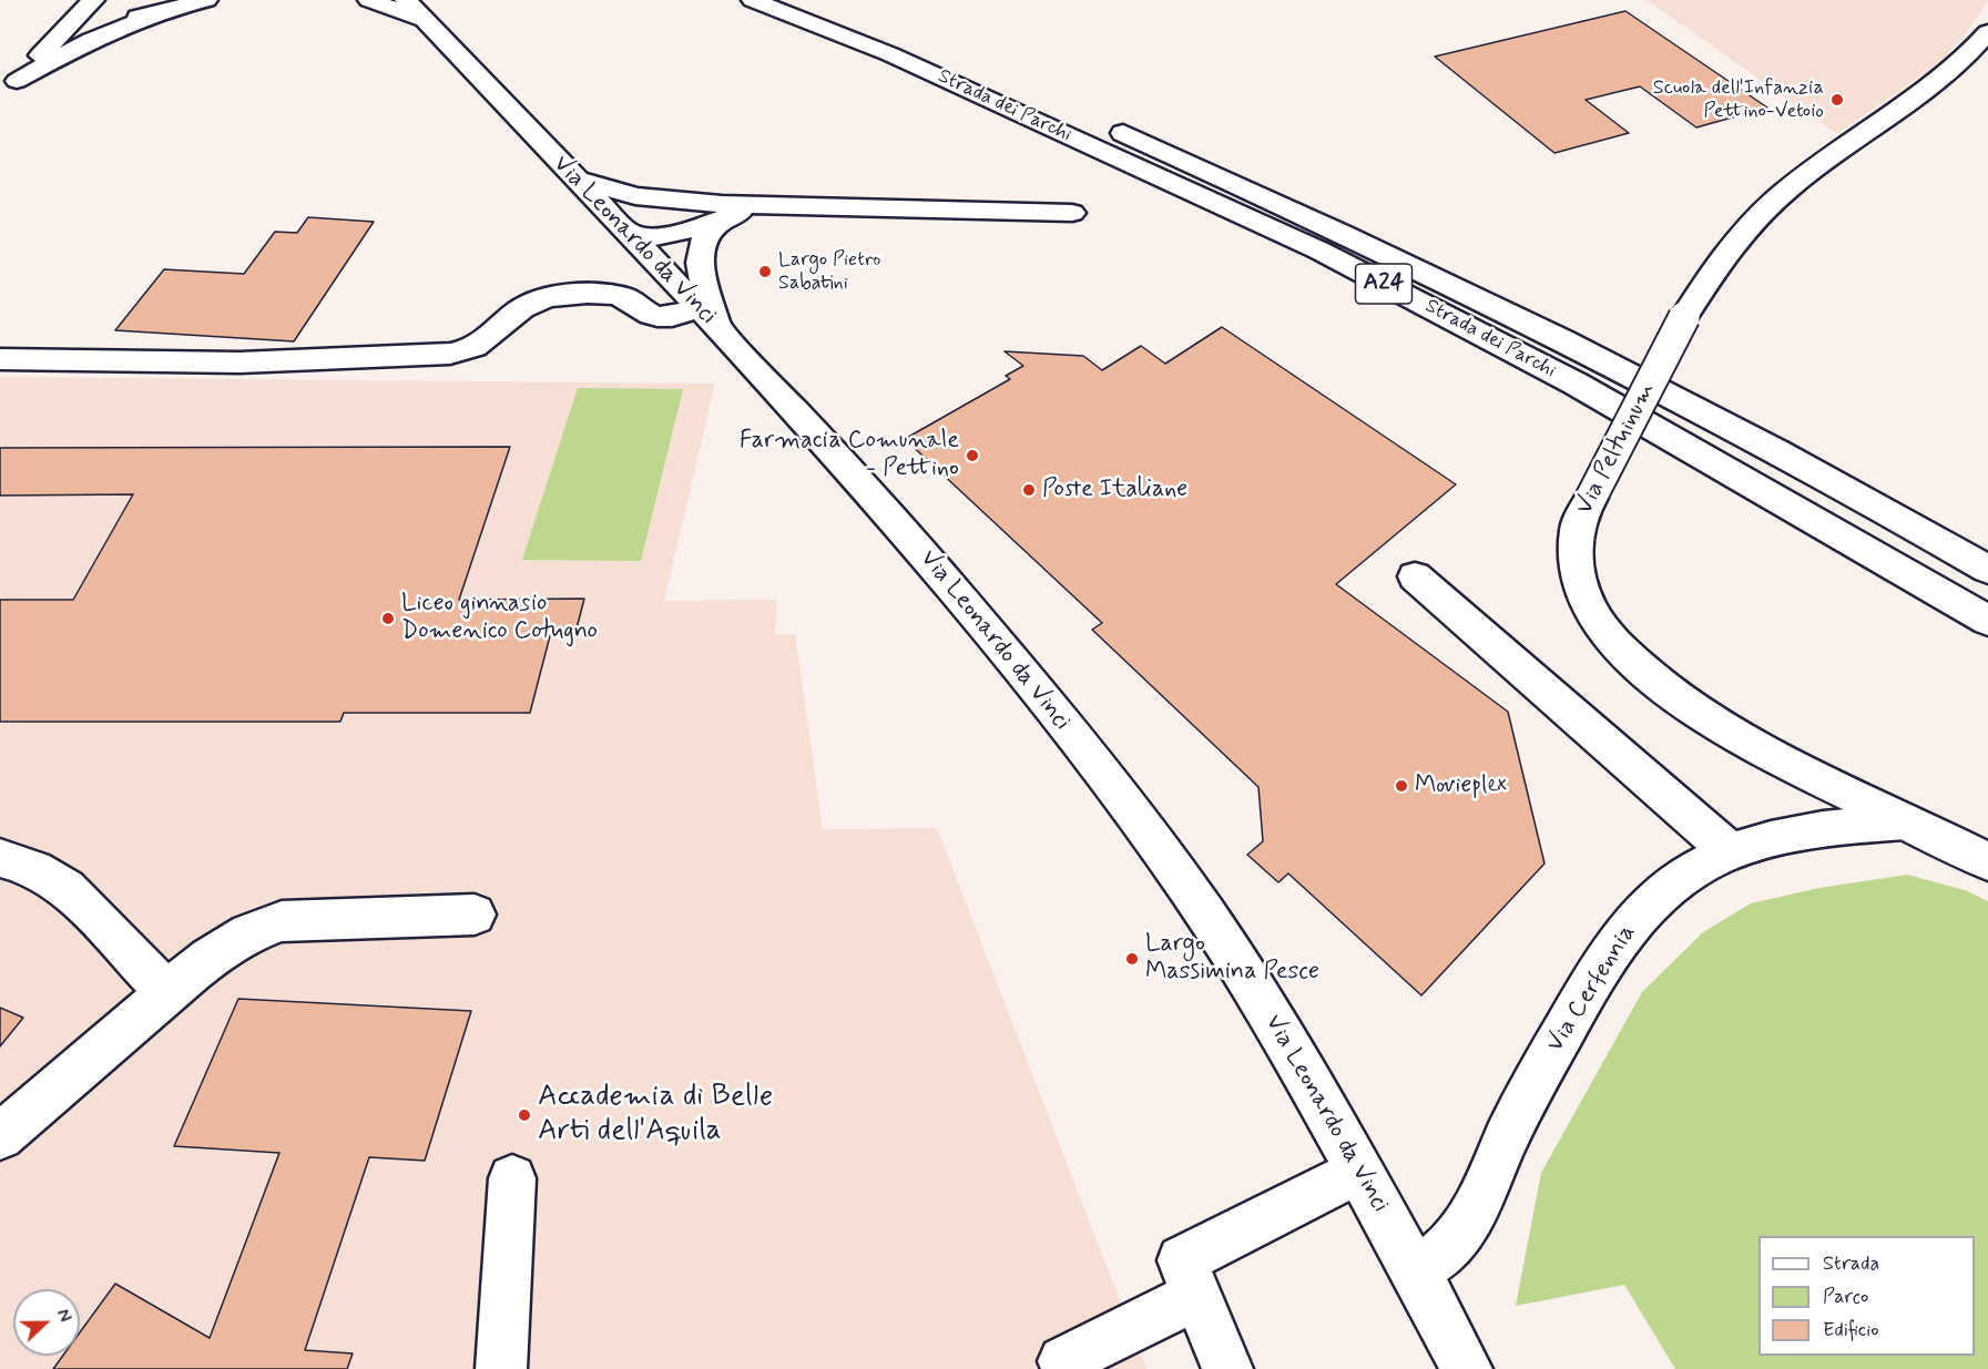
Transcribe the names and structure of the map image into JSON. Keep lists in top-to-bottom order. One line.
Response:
{"streets":{"main road":["Strada dei Parchi","Via Leonardo da Vinci","A24","Via Peltuinum","Via Cerfennia"]},"crossings":[["Via Leonardo da Vinci","Via Cerfennia"],["Via Peltuinum","Via Cerfennia"]],"places":["Scuola dell'Infanzia Pettino-Vetoio","Largo Pietro Sabatini","Farmacia Comunale - Pettino","Poste Italiane","Liceo ginnasio Domenico Cotugno","Movieplex","Largo Massimina Pesce","Accademia di Belle Arti dell'Aquila"],"legend":["Strada","Parco","Edificio"],"north":"right"}
